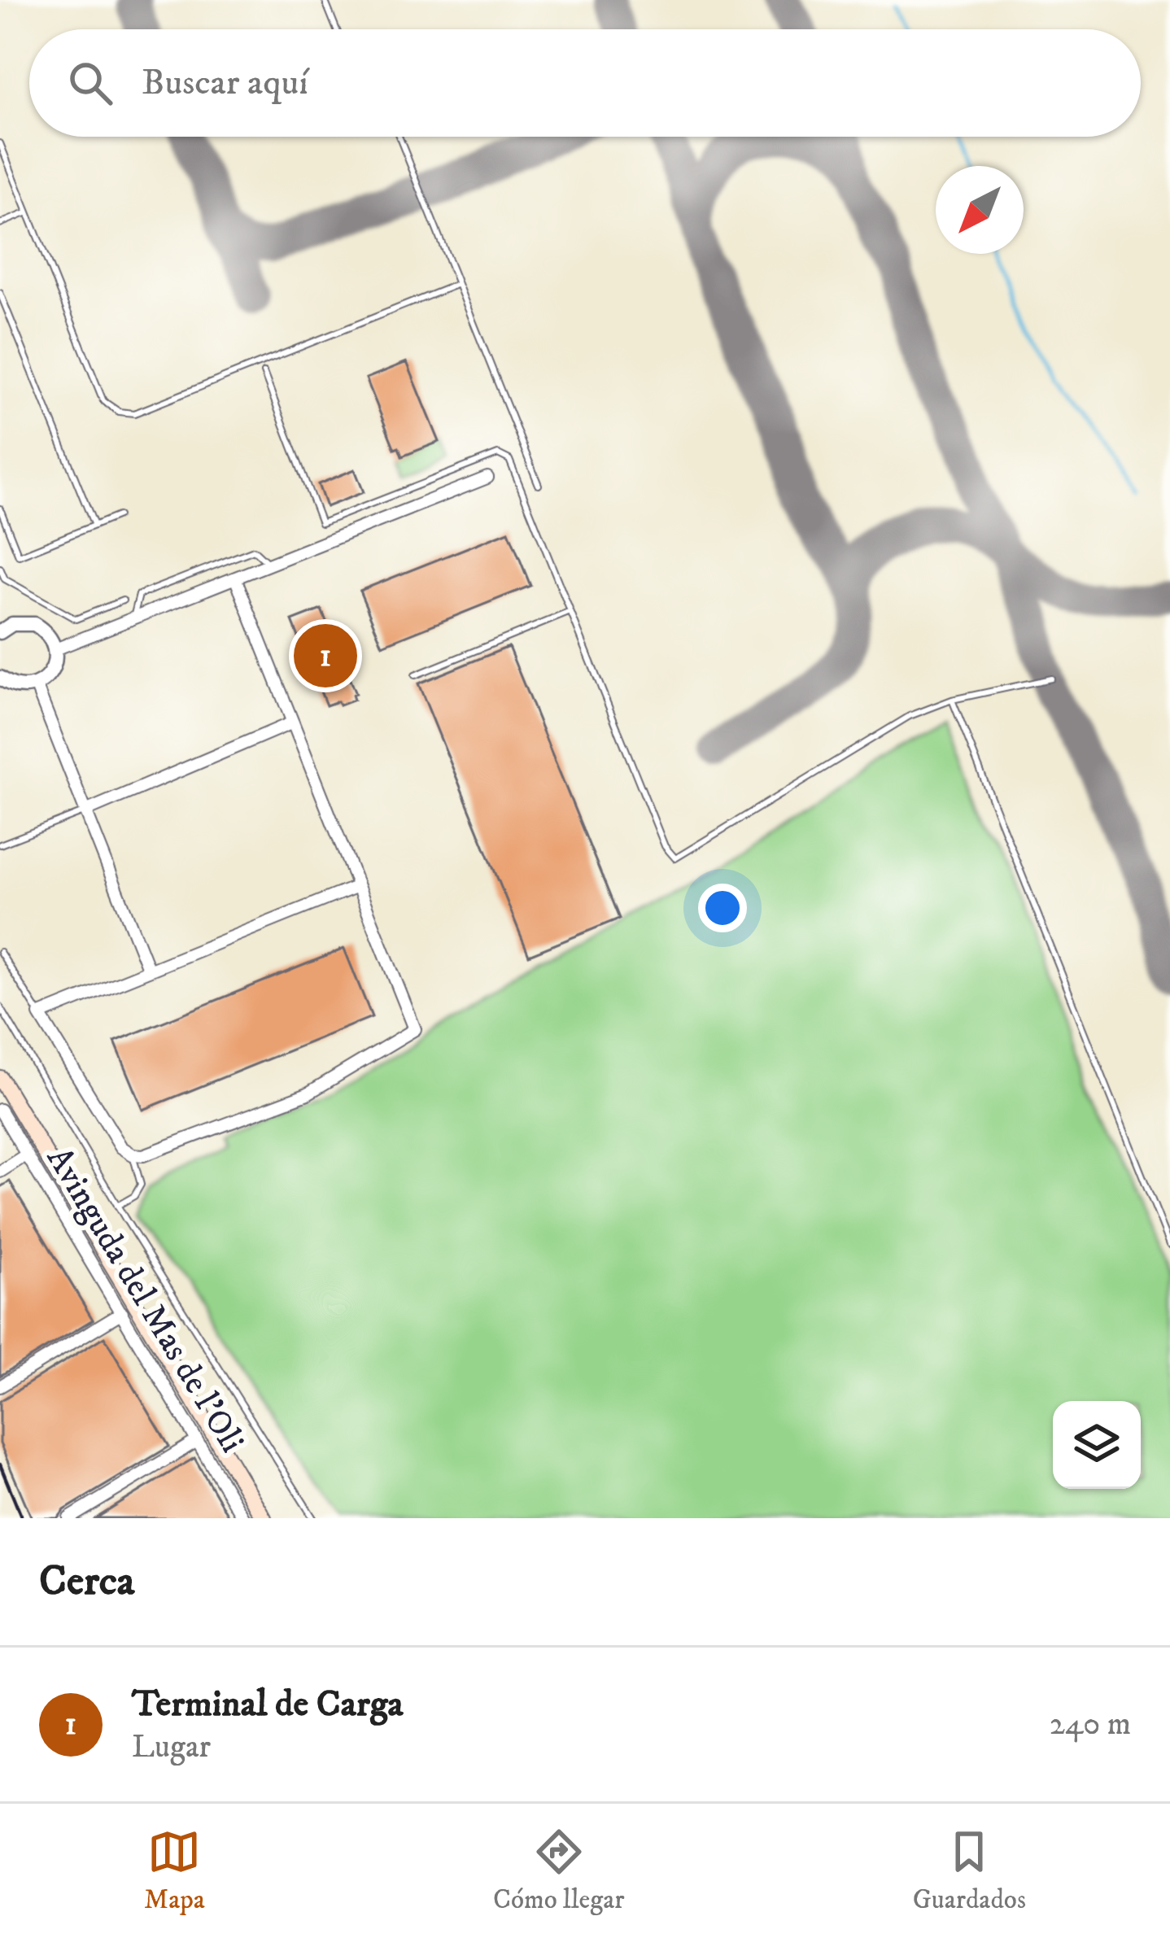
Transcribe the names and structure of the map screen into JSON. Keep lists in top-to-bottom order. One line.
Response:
{"streets":{"street":["Avinguda del Mas de l'Oli"]},"north":"bottom left","page":{"search":"Buscar aquí","pins":"1","heading":"Cerca","list":[{"mark":"1","name":"Terminal de Carga","note":"Lugar","value":"240 m"}],"nav":["Mapa","Cómo llegar","Guardados"]}}
